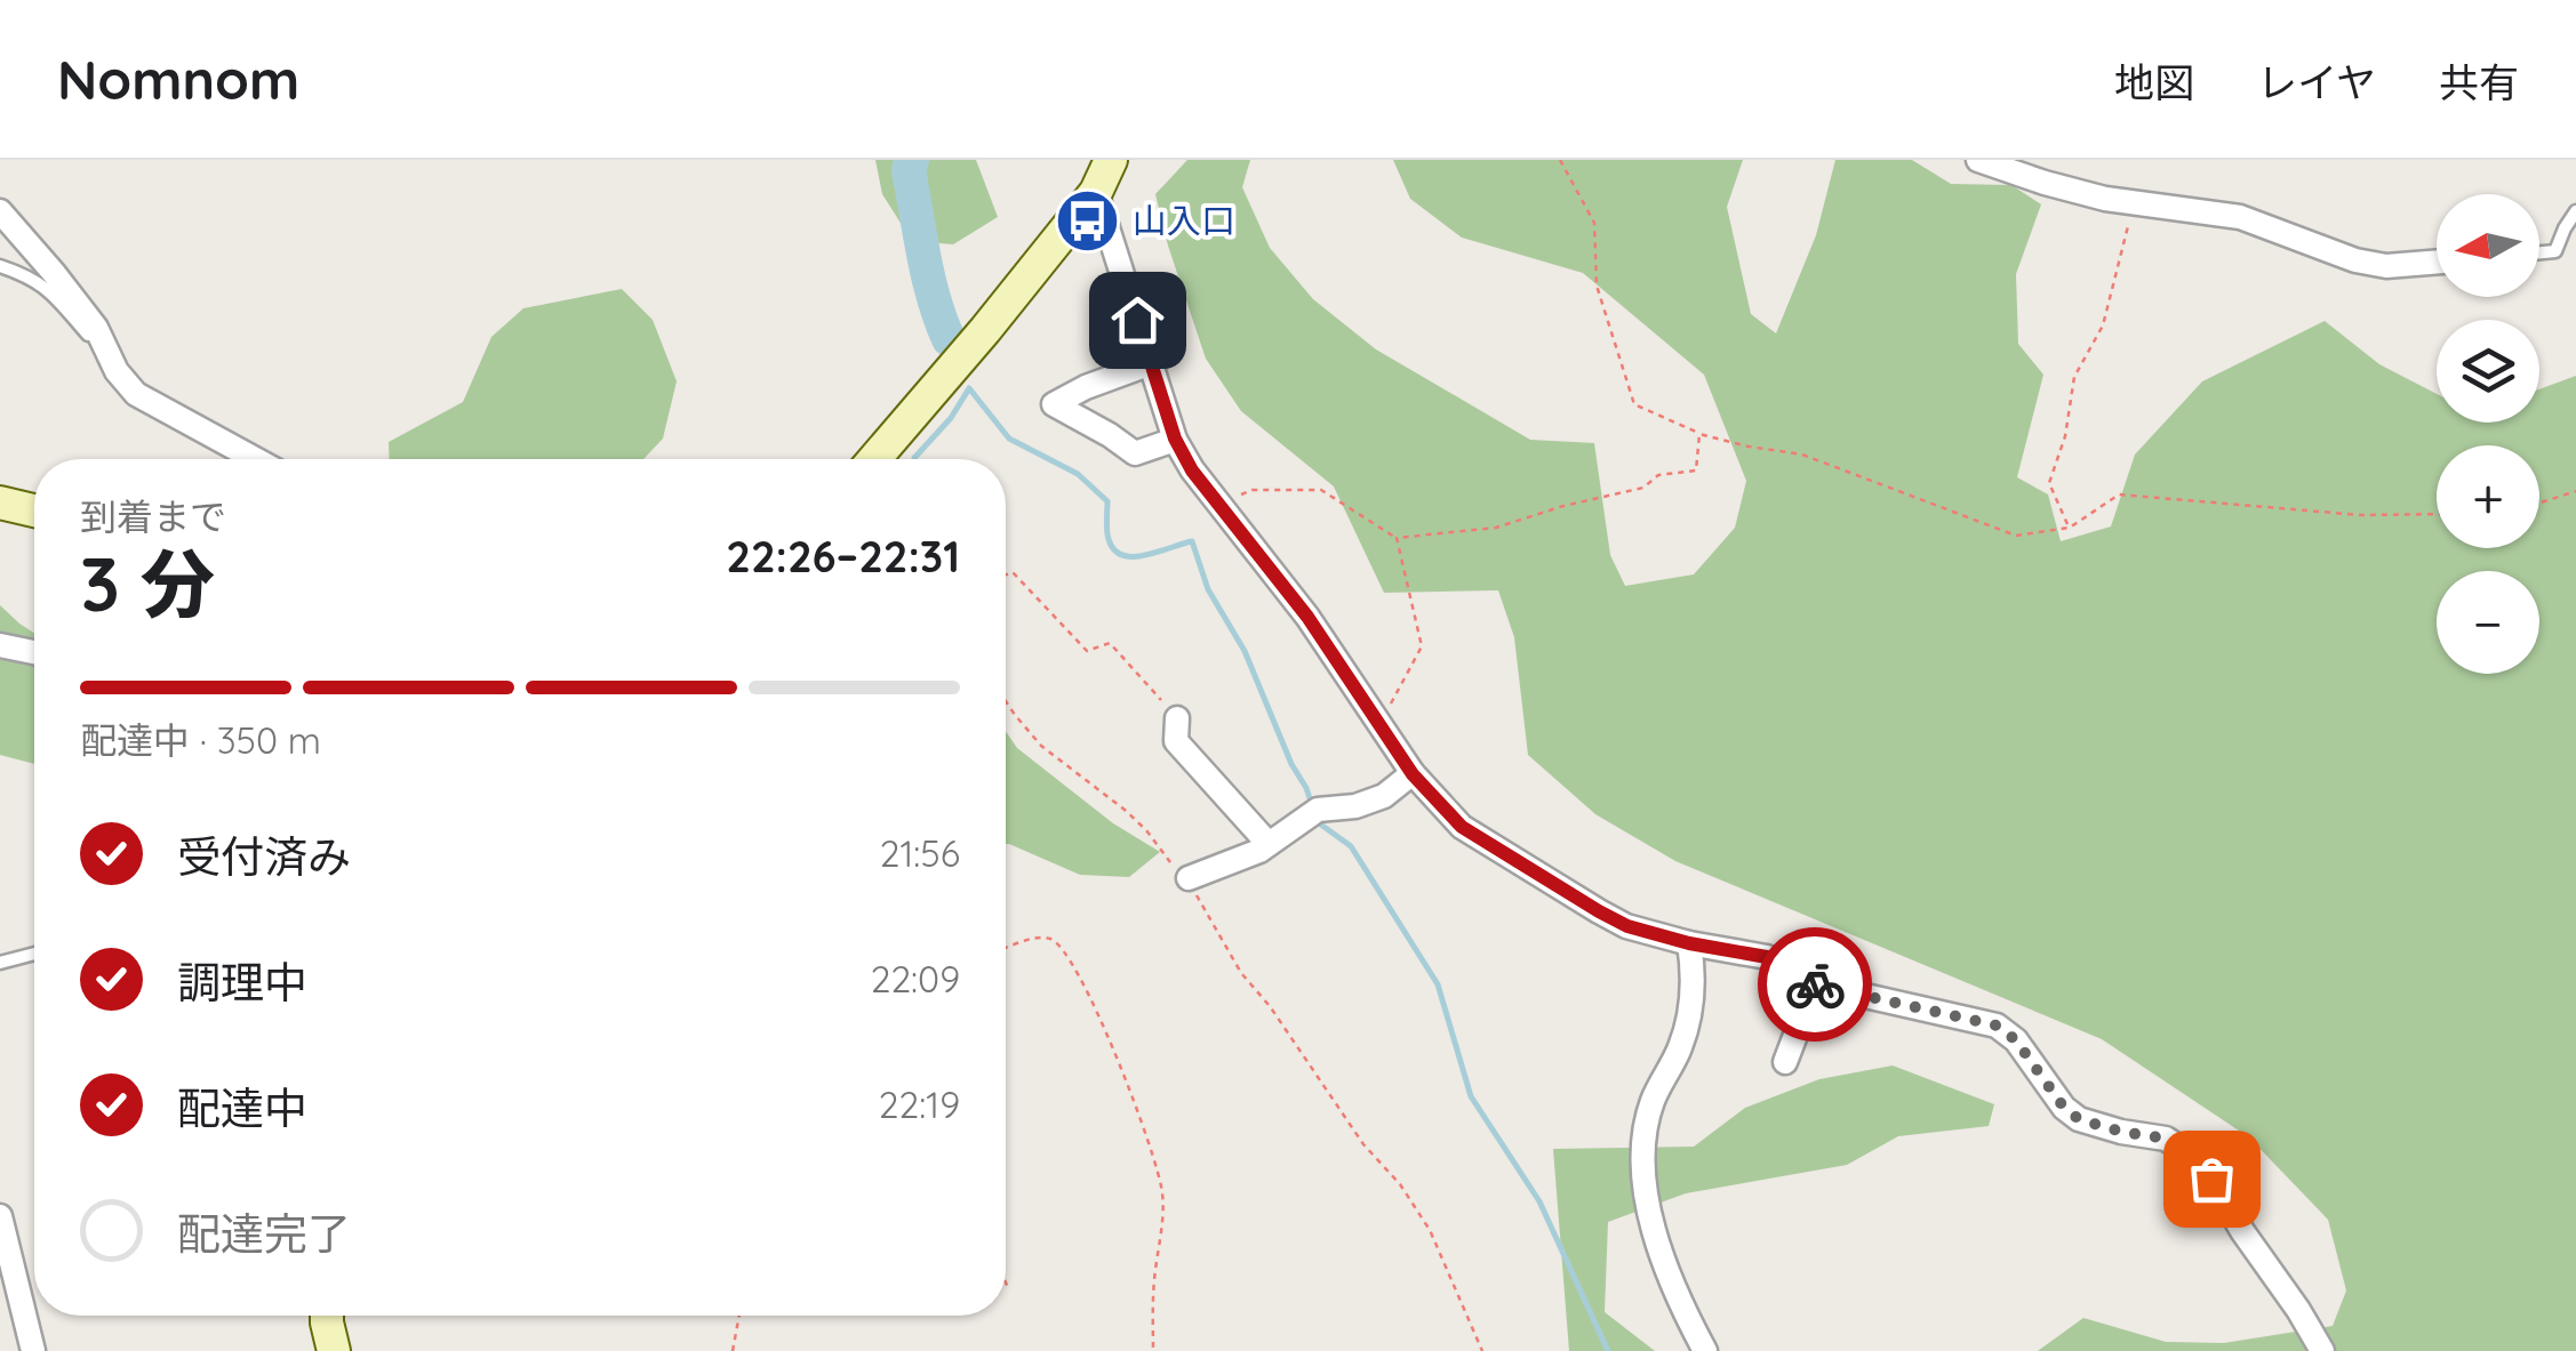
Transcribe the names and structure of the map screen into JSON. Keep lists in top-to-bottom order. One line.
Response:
{"places":{"bus stop":["山入口"]},"north":"left","page":{"header":"Nomnom","nav":["地図","レイヤ","共有"],"map_buttons":["+","−"],"heading":["3 分","到着まで","22:26–22:31"],"bar":"配達中 · 350 m","list":[["受付済み","21:56"],["調理中","22:09"],["配達中","22:19"],"配達完了"]}}
